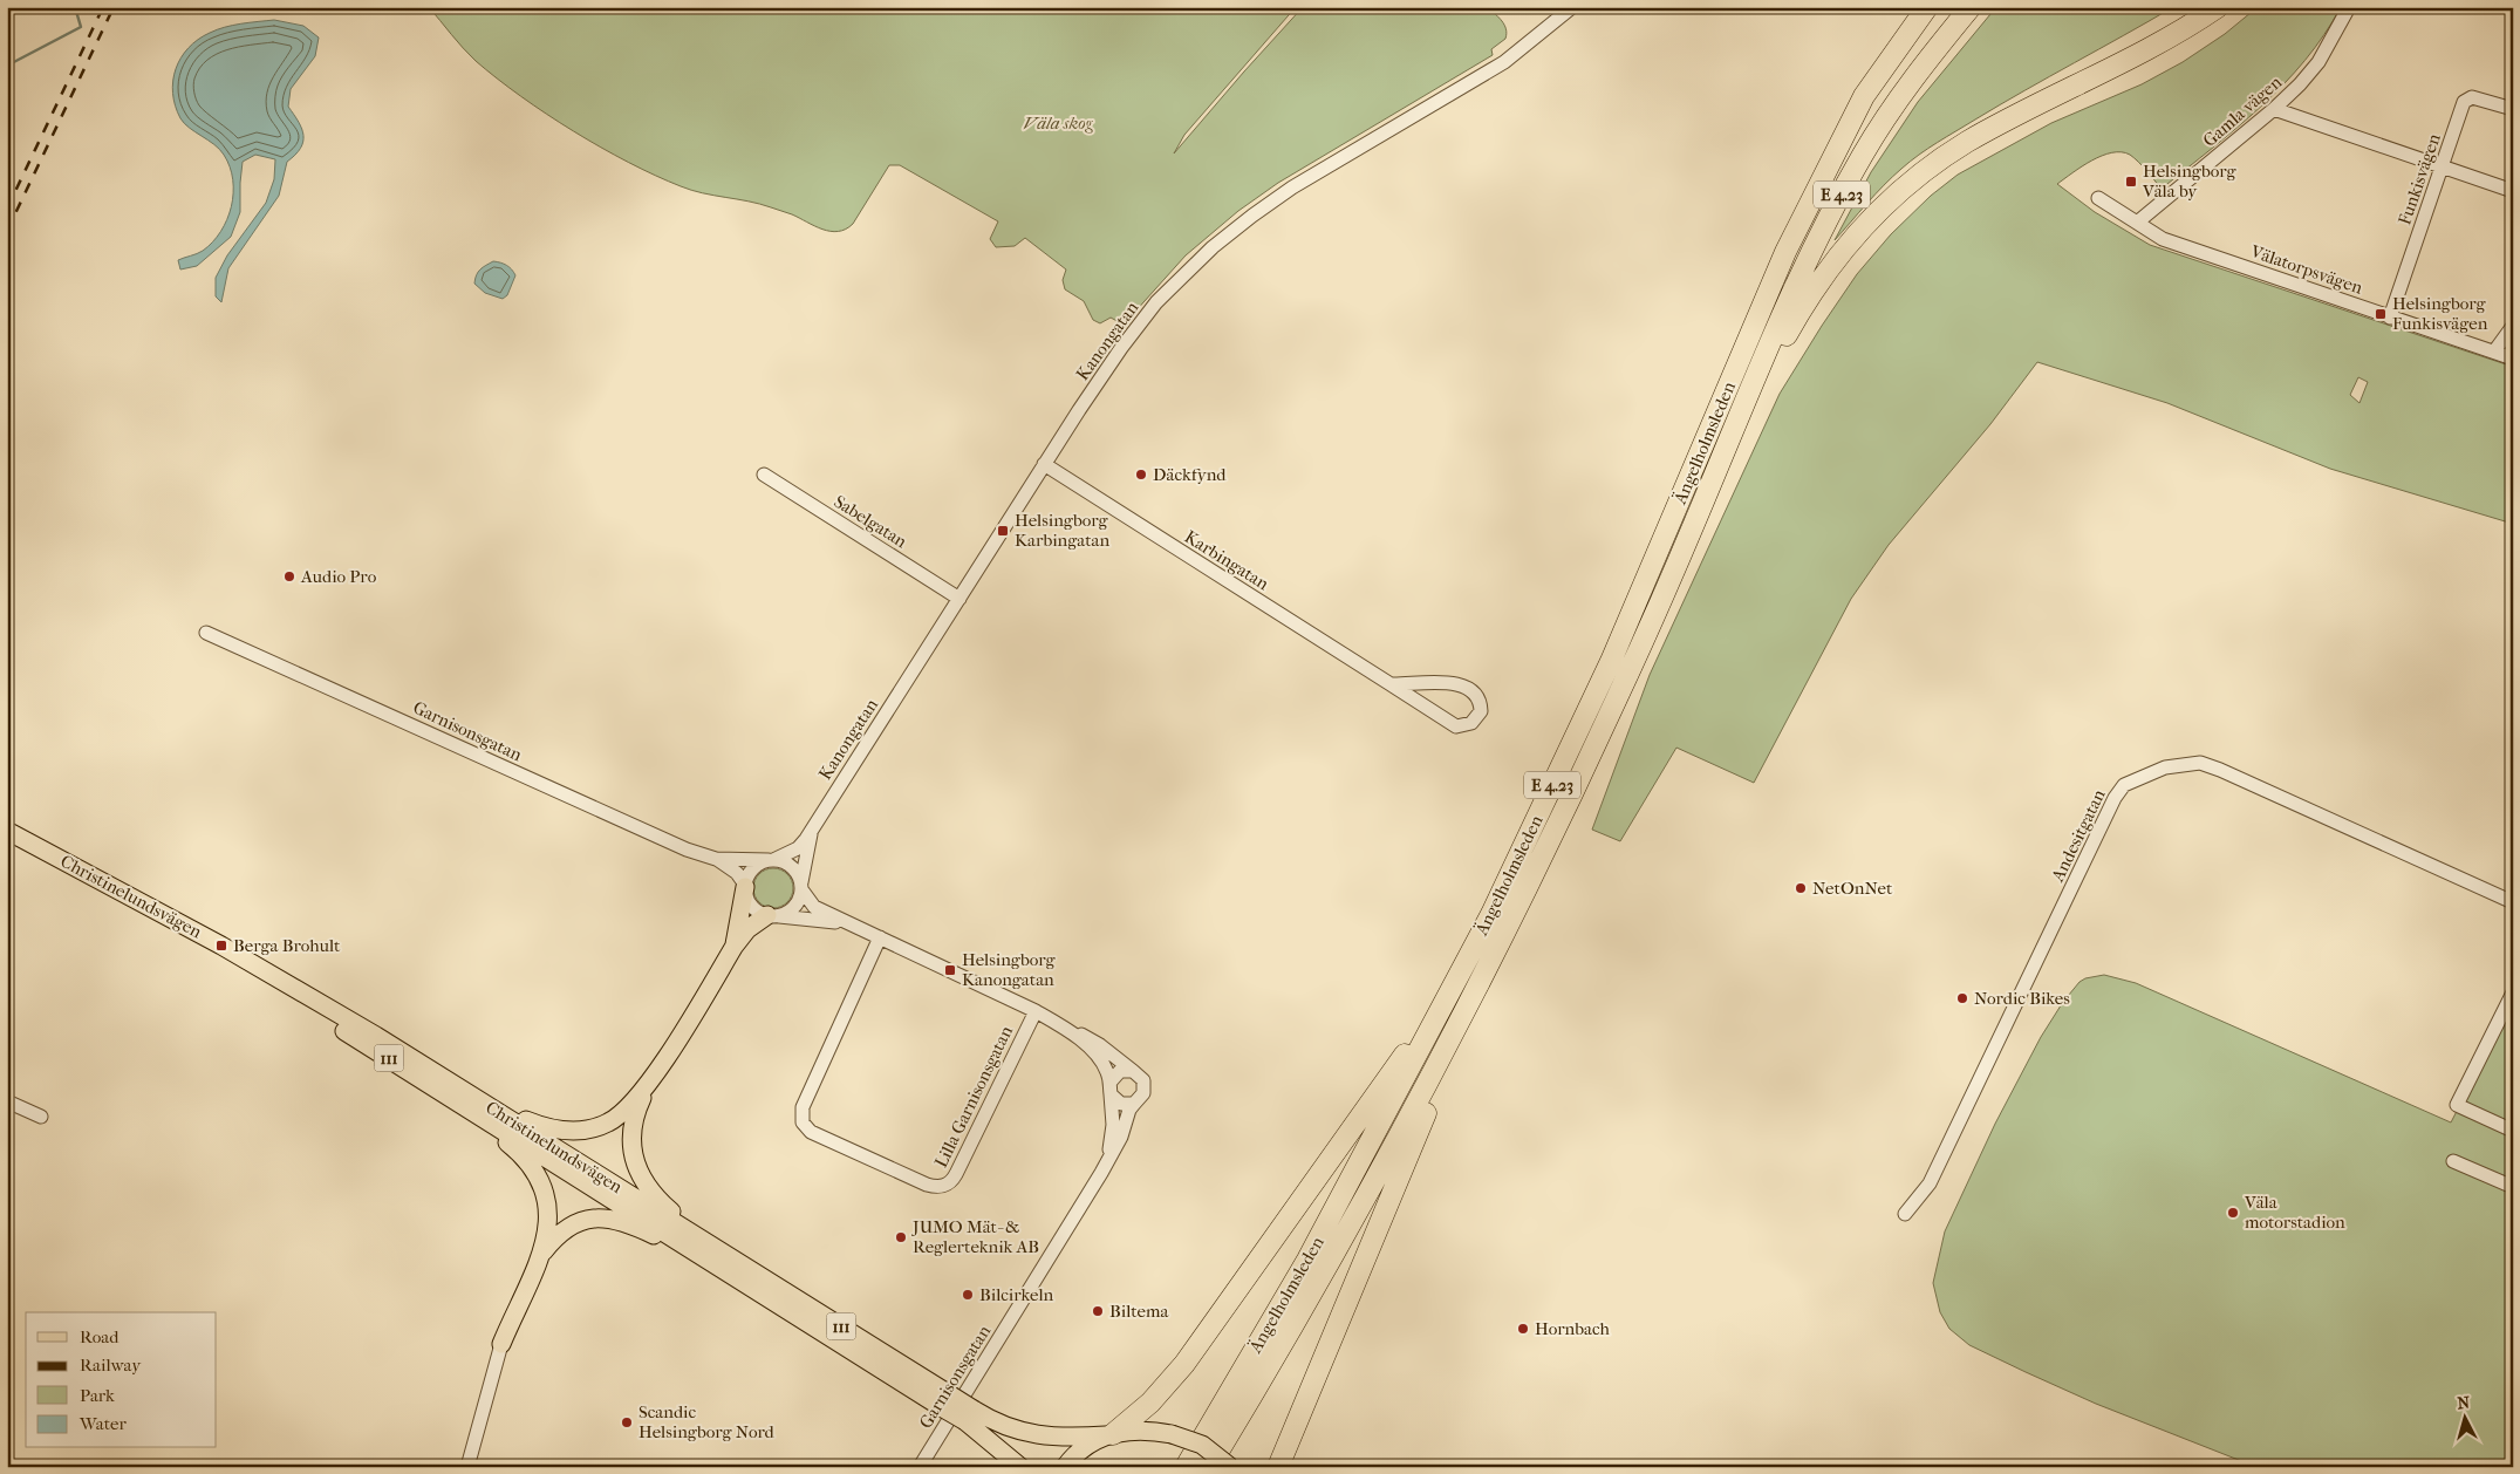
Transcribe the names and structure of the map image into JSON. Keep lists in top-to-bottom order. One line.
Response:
{"streets":{"highway":["E 4.23","Ängelholmsleden"],"main road":["Christinelundsvägen","111"],"street":["Gamla vägen","Funkisvägen","Välatorpsvägen","Kanongatan","Sabelgatan","Karbingatan","Garnisonsgatan","Andesitgatan","Lilla Garnisonsgatan"]},"crossings":[["Gamla vägen","Välatorpsvägen"],["Funkisvägen","Välatorpsvägen"],["E 4.23","Ängelholmsleden"],["Kanongatan","Sabelgatan"],["Kanongatan","Karbingatan"],["Kanongatan","Garnisonsgatan"],["Garnisonsgatan","Lilla Garnisonsgatan"],["Christinelundsvägen","111"]],"parks":["Väla skog"],"places":{"transit":["Helsingborg Väla by","Helsingborg Funkisvägen","Helsingborg Karbingatan","Berga Brohult","Helsingborg Kanongatan"],"other":["Däckfynd","Audio Pro","NetOnNet","Nordic Bikes","Väla motorstadion","JUMO Mät- & Reglerteknik AB","Bilcirkeln","Biltema","Hornbach","Scandic Helsingborg Nord"]},"legend":["Road","Railway","Park","Water"],"north":"top"}
